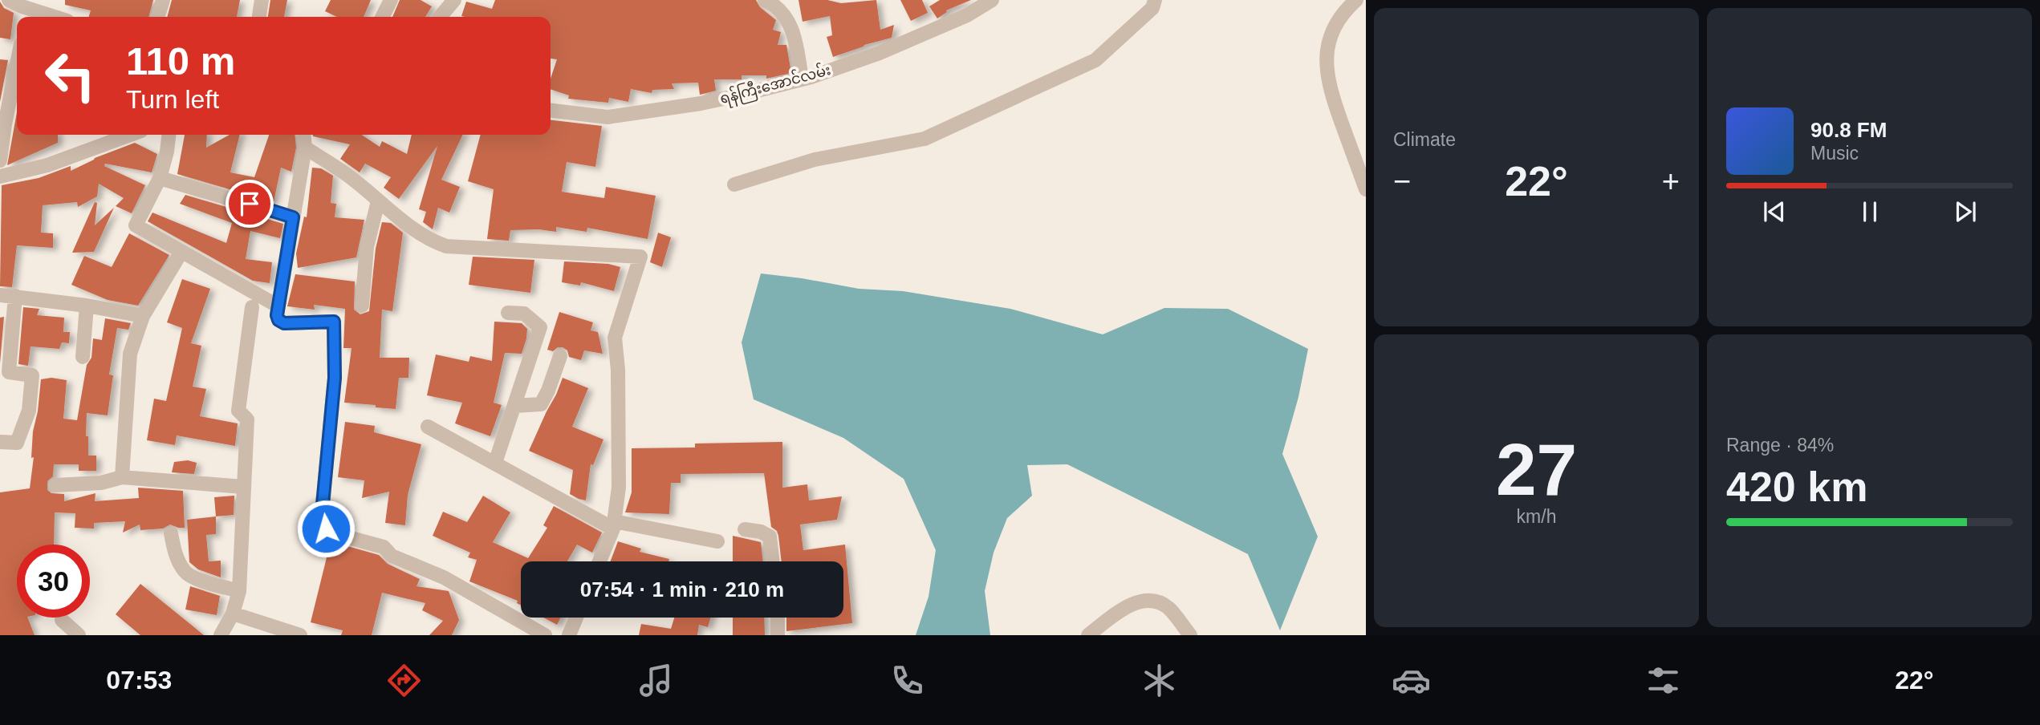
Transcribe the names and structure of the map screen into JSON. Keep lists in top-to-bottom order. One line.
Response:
{"streets":{"street":["ရန်ကြီးအောင်လမ်း"]},"page":{"tile":["Climate",["27","km/h"],["Range · 84%","420 km"]],"turn":["110 m","Turn left"],"song":["90.8 FM","Music"],"heat":["−","22°","+"],"limit":"30","trip":"07:54 · 1 min · 210 m","tabs":["07:53","22°"]}}
